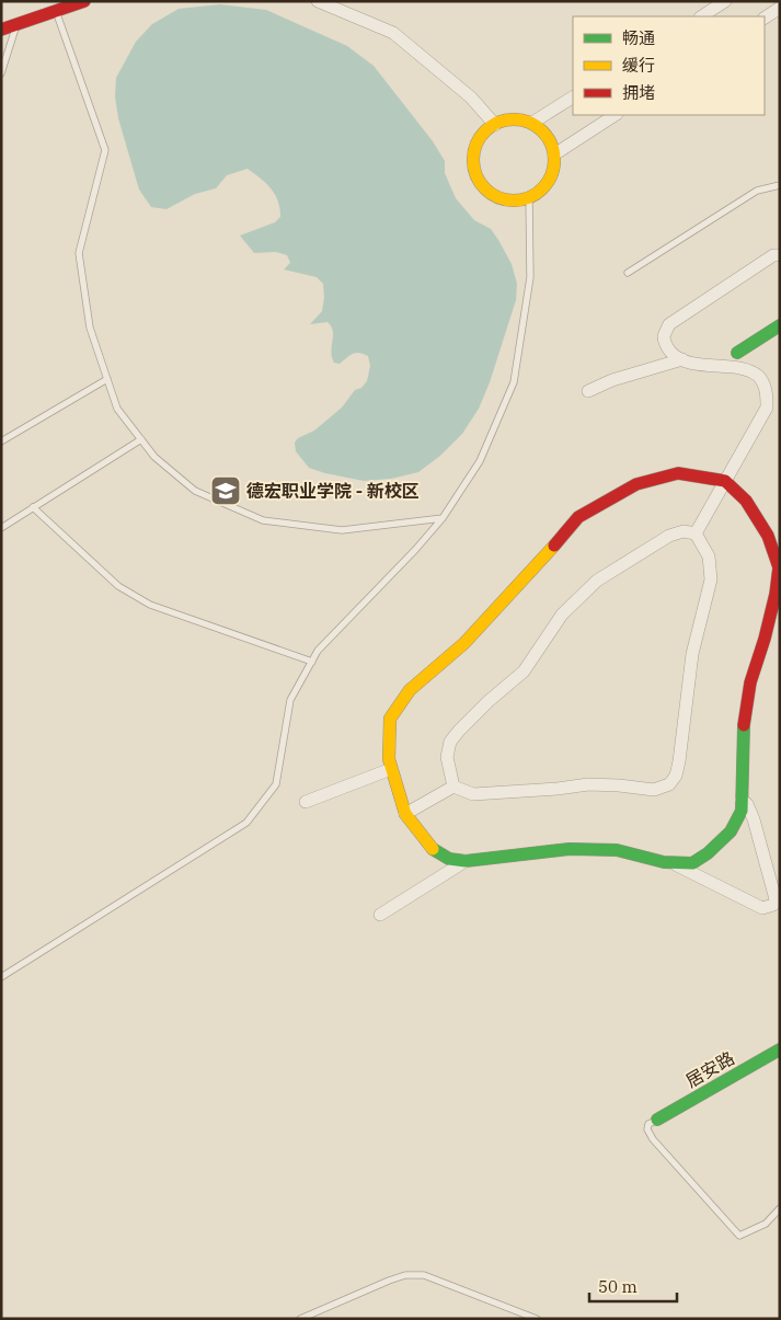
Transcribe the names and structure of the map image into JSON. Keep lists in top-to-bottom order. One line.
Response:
{"streets":{"street":["居安路"]},"places":{"school or university":["德宏职业学院 - 新校区"]},"legend":["畅通","缓行","拥堵"],"scale_bar":"50 m"}
